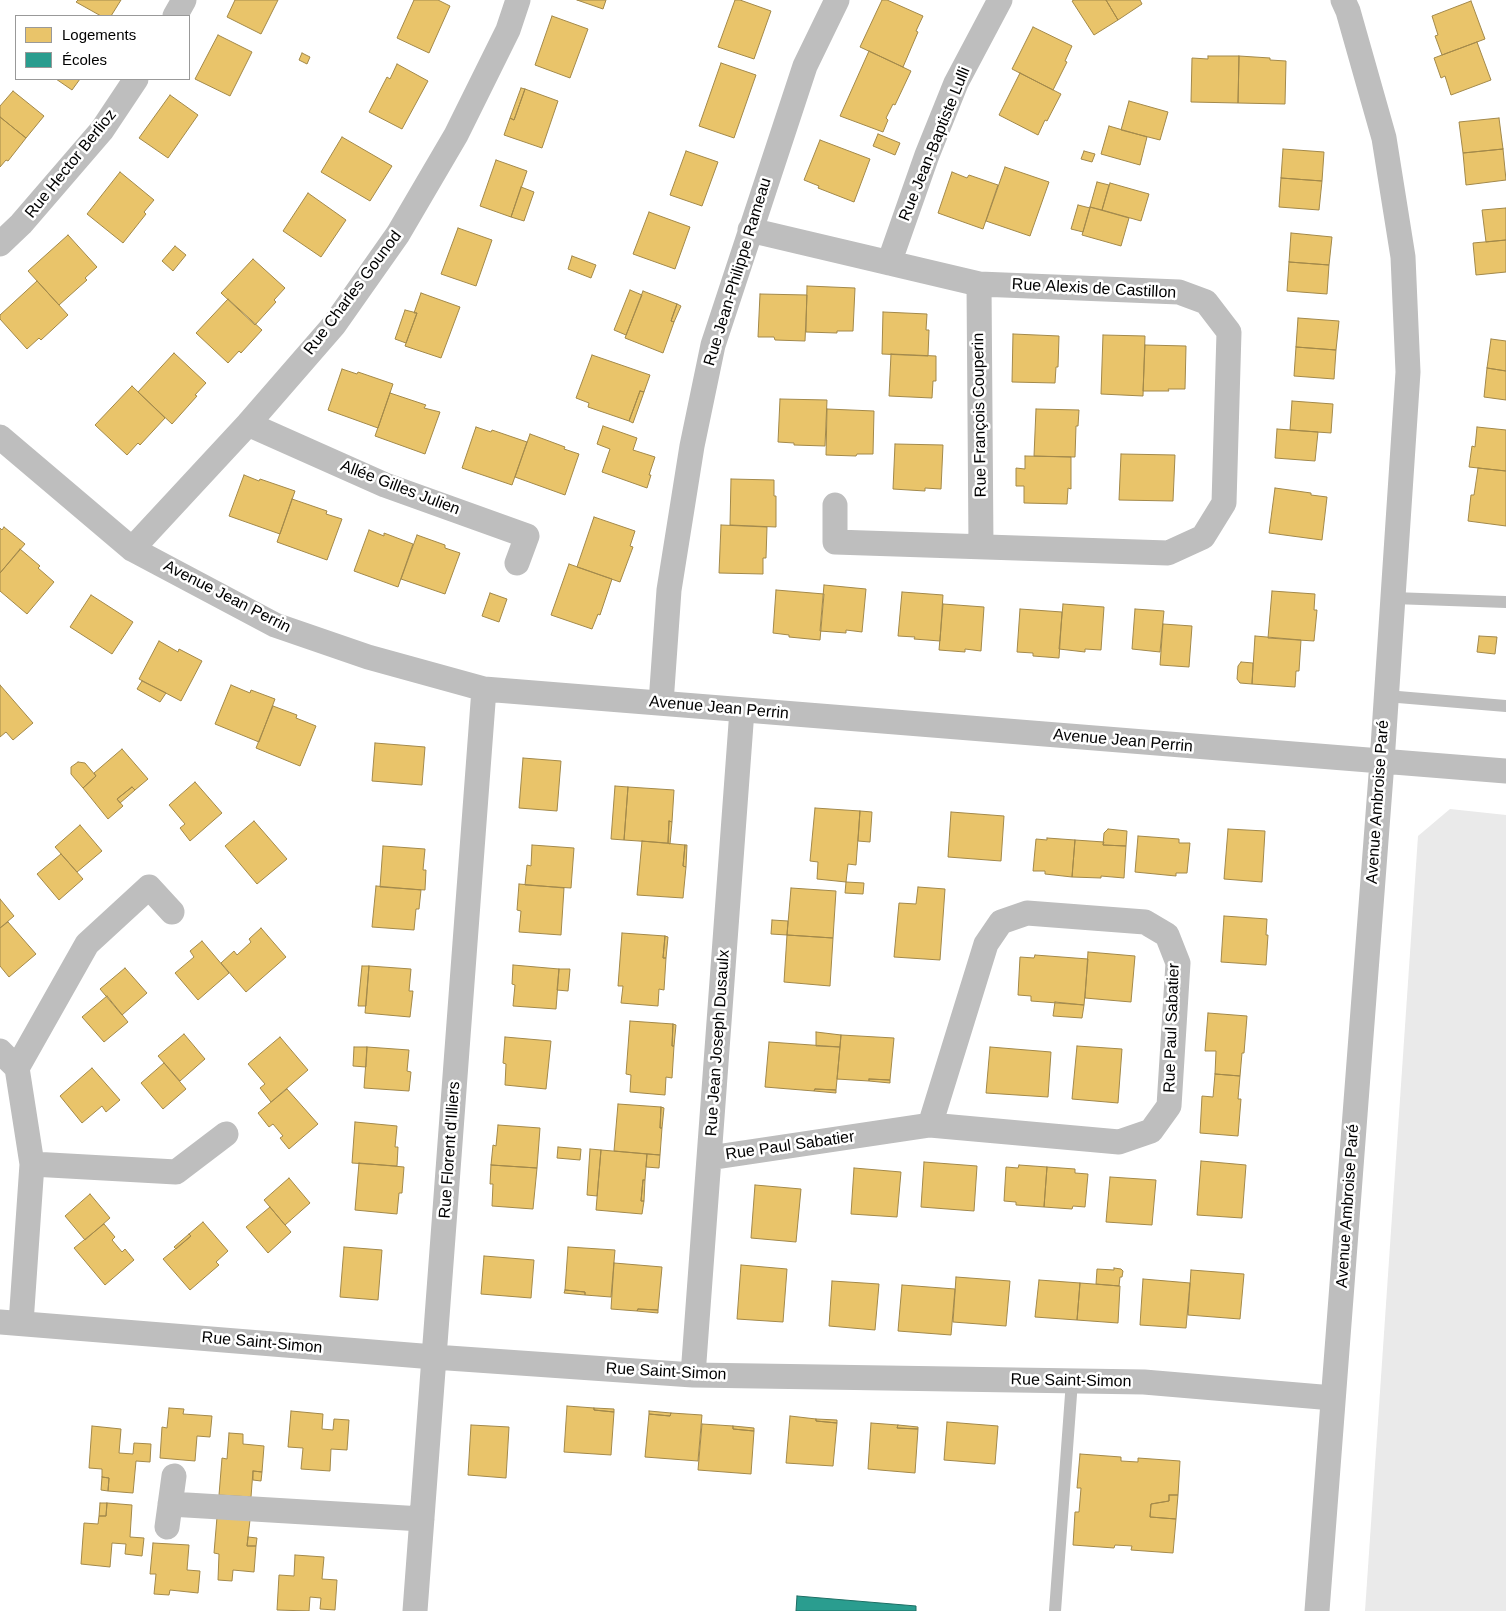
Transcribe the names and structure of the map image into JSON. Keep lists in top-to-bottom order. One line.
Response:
{"streets":{"street":["Rue Jean-Baptiste Lulli","Rue Hector Berlioz","Rue Jean-Philippe Rameau","Rue Alexis de Castillon","Rue Charles Gounod","Rue François Couperin","Allée Gilles Julien","Avenue Jean Perrin","Avenue Ambroise Paré","Rue Paul Sabatier","Rue Jean Joseph Dusaulx","Rue Florent d'Illiers","Rue Saint-Simon"]},"crossings":[["Rue Jean-Baptiste Lulli","Rue Alexis de Castillon"],["Rue Jean-Philippe Rameau","Rue Alexis de Castillon"],["Rue Jean-Philippe Rameau","Avenue Jean Perrin"],["Rue Alexis de Castillon","Rue François Couperin"],["Rue Charles Gounod","Allée Gilles Julien"],["Rue Charles Gounod","Avenue Jean Perrin"],["Avenue Jean Perrin","Avenue Ambroise Paré"],["Avenue Jean Perrin","Rue Jean Joseph Dusaulx"],["Avenue Jean Perrin","Rue Florent d'Illiers"],["Avenue Ambroise Paré","Rue Saint-Simon"],["Rue Paul Sabatier","Rue Jean Joseph Dusaulx"],["Rue Jean Joseph Dusaulx","Rue Saint-Simon"],["Rue Florent d'Illiers","Rue Saint-Simon"]],"legend":["Logements","Écoles"]}
